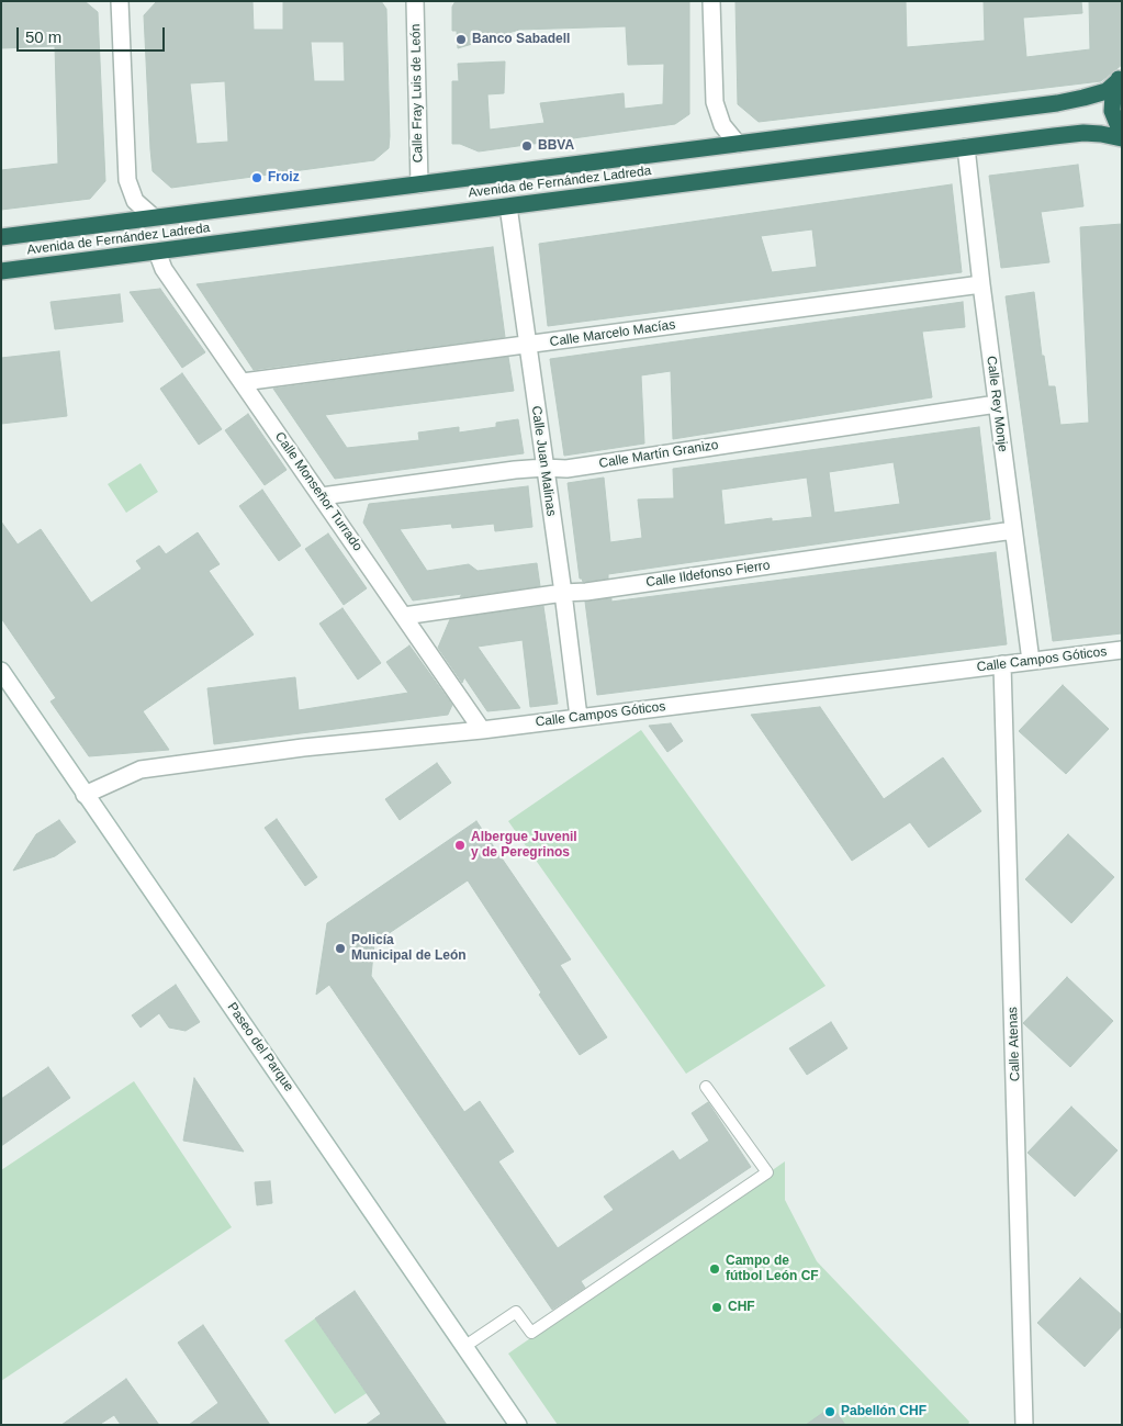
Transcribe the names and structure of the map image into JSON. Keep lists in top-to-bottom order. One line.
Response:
{"streets":{"highway":["Avenida de Fernández Ladreda"],"street":["Calle Fray Luis de León","Calle Marcelo Macías","Calle Rey Monje","Calle Martín Granizo","Calle Juan Malinas","Calle Monseñor Turrado","Calle Ildefonso Fierro","Calle Campos Góticos","Calle Atenas","Paseo del Parque"]},"crossings":[["Calle Fray Luis de León","Avenida de Fernández Ladreda"],["Avenida de Fernández Ladreda","Calle Rey Monje"],["Avenida de Fernández Ladreda","Calle Juan Malinas"],["Avenida de Fernández Ladreda","Calle Monseñor Turrado"],["Calle Marcelo Macías","Calle Rey Monje"],["Calle Marcelo Macías","Calle Juan Malinas"],["Calle Marcelo Macías","Calle Monseñor Turrado"],["Calle Rey Monje","Calle Martín Granizo"],["Calle Rey Monje","Calle Ildefonso Fierro"],["Calle Rey Monje","Calle Campos Góticos"],["Calle Martín Granizo","Calle Juan Malinas"],["Calle Martín Granizo","Calle Monseñor Turrado"],["Calle Juan Malinas","Calle Ildefonso Fierro"],["Calle Juan Malinas","Calle Campos Góticos"],["Calle Monseñor Turrado","Calle Ildefonso Fierro"],["Calle Monseñor Turrado","Calle Campos Góticos"],["Calle Campos Góticos","Calle Atenas"],["Calle Campos Góticos","Paseo del Parque"]],"places":["Banco Sabadell","BBVA","Froiz","Albergue Juvenil y de Peregrinos","Policía Municipal de León","Campo de fútbol León CF","CHF","Pabellón CHF"],"scale_bar":"50 m"}
